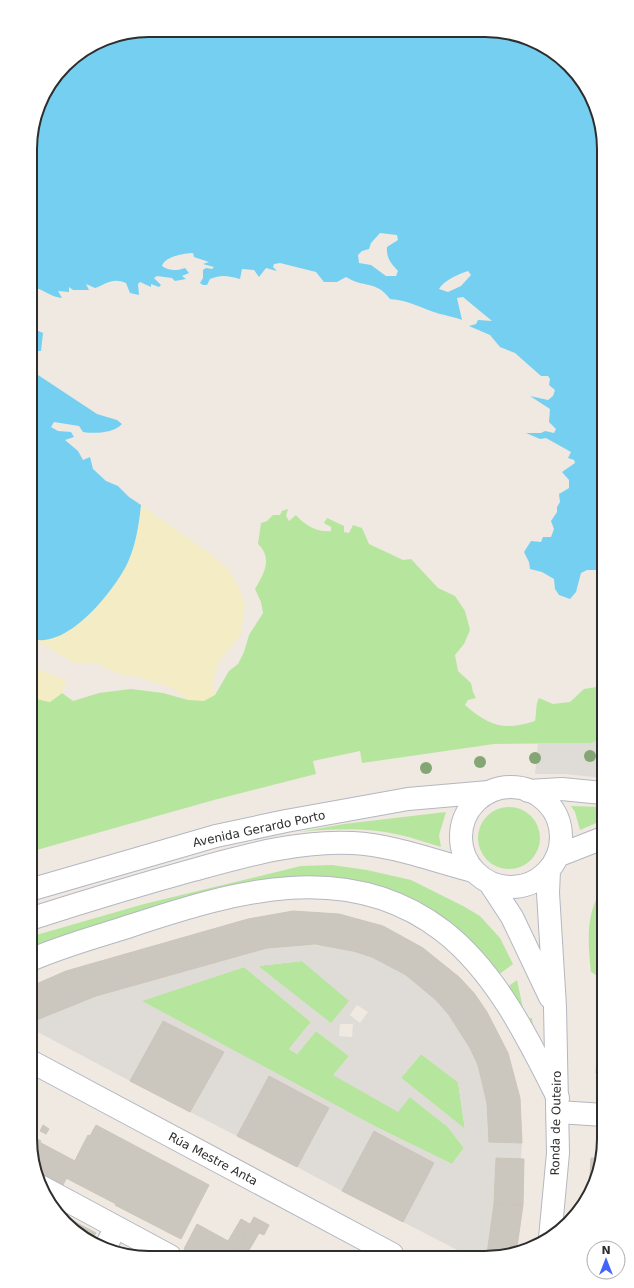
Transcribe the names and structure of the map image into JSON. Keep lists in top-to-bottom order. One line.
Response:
{"streets":{"street":["Avenida Gerardo Porto","Ronda de Outeiro","Rúa Mestre Anta"]},"crossings":[["Avenida Gerardo Porto","Ronda de Outeiro"]],"north":"top"}
